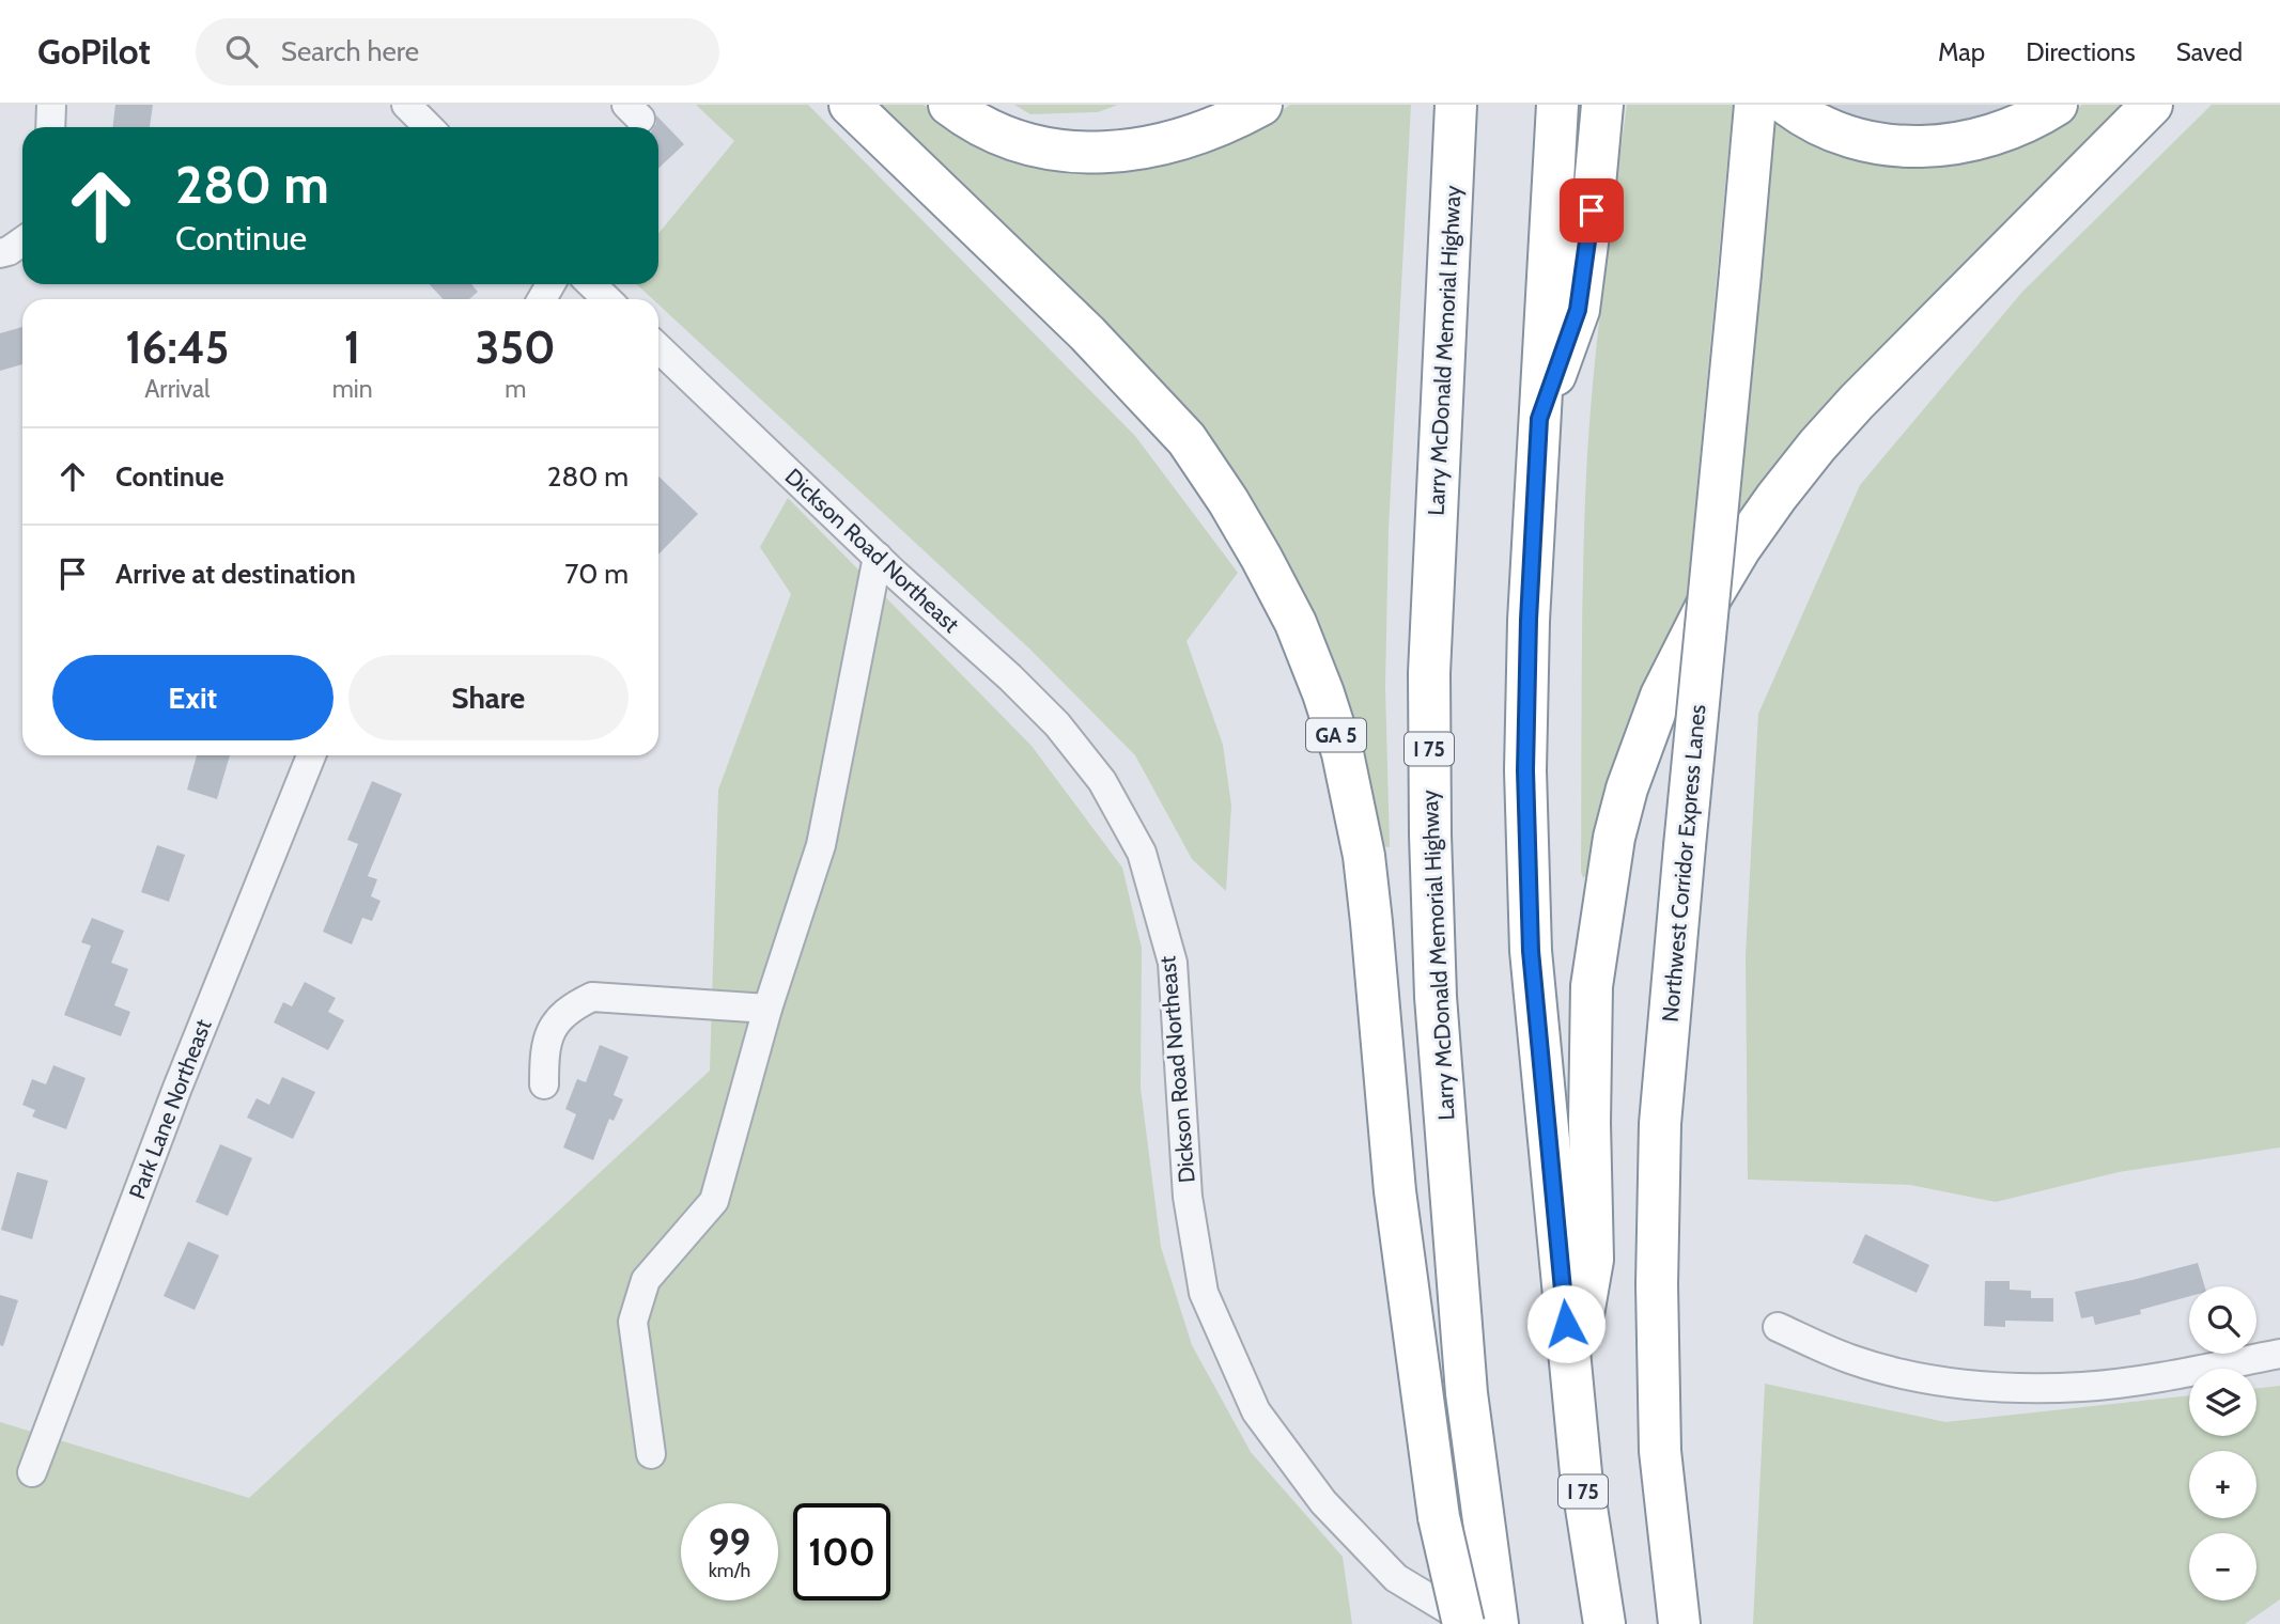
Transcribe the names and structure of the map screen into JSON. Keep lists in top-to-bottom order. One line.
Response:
{"streets":{"highway":["Larry McDonald Memorial Highway","GA 5","I 75","Northwest Corridor Express Lanes"],"street":["Dickson Road Northeast","Park Lane Northeast"]},"page":{"header":"GoPilot","search":"Search here","nav":["Map","Directions","Saved"],"turn":["280 m","Continue"],"eta":["16:45","Arrival","1","min","350","m"],"list":[{"name":"Continue","value":"280 m"},{"name":"Arrive at destination","value":"70 m"}],"buttons":["Exit","Share"],"map_buttons":["+","−"],"speed":"99 km/h","limit":"100"}}
